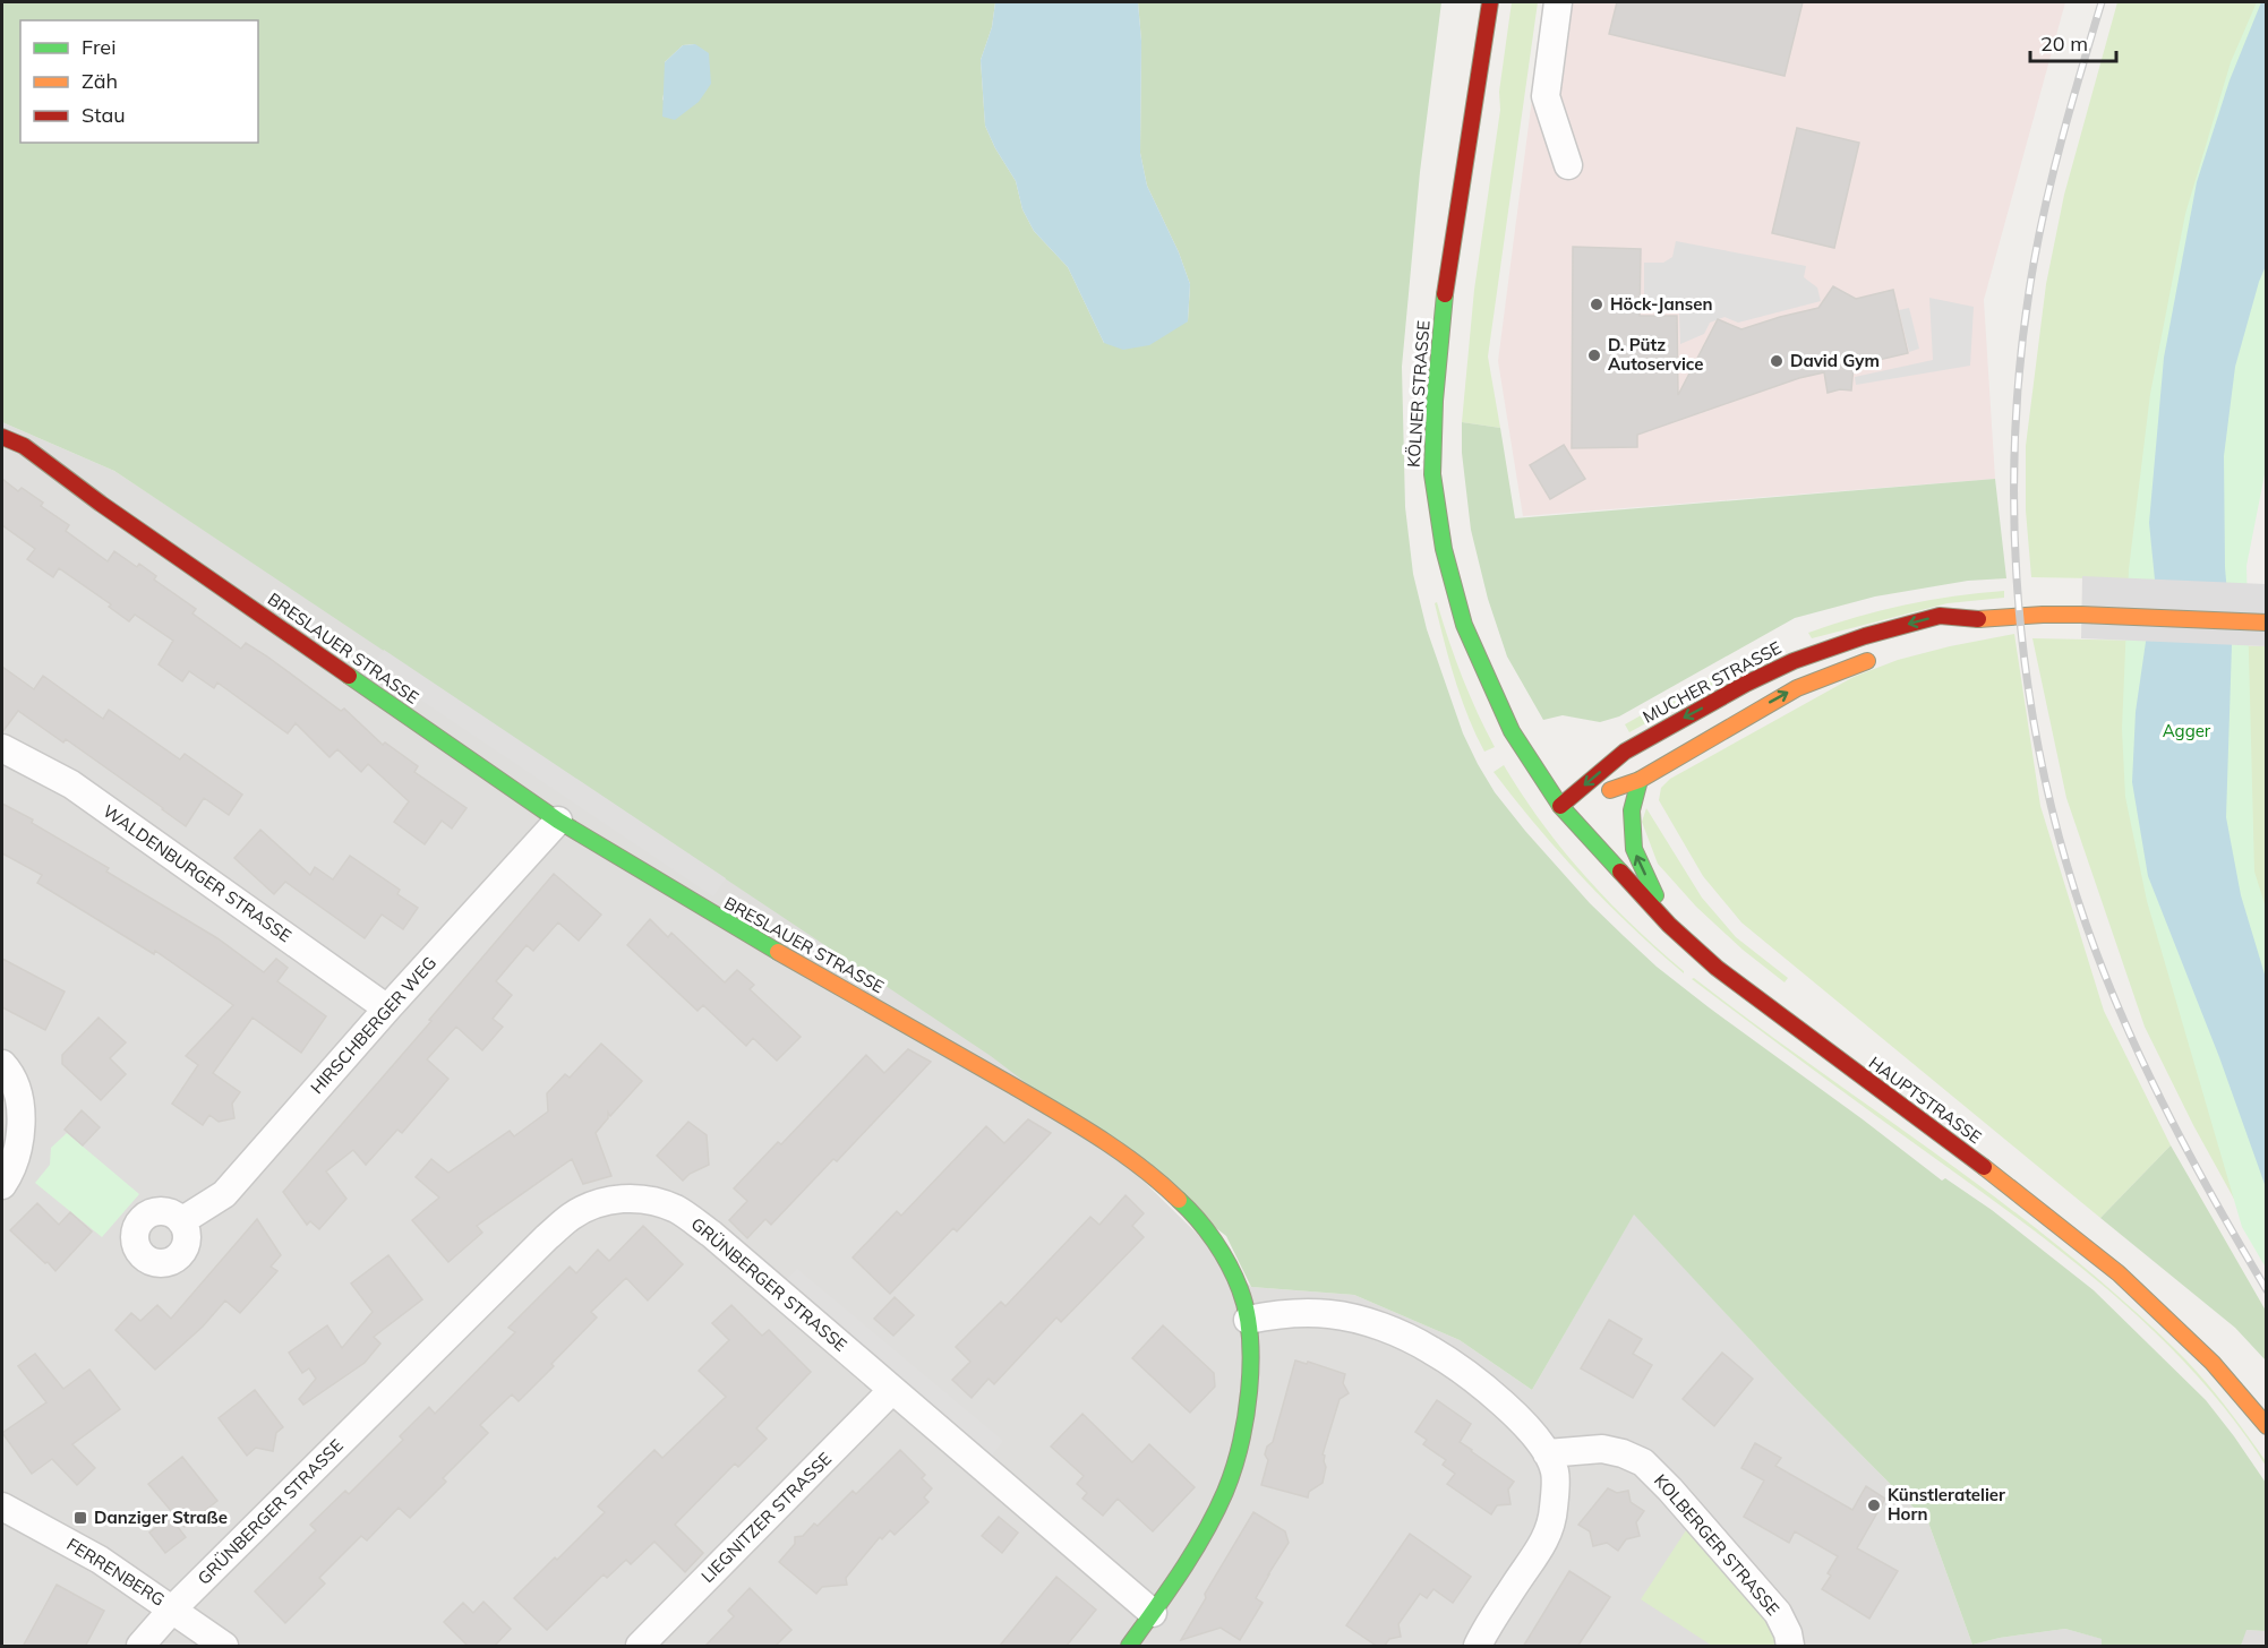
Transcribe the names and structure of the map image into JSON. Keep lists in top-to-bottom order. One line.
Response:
{"streets":{"main road":["KÖLNER STRASSE","BRESLAUER STRASSE","MUCHER STRASSE","HAUPTSTRASSE"],"street":["WALDENBURGER STRASSE","HIRSCHBERGER WEG","GRÜNBERGER STRASSE","LIEGNITZER STRASSE","KOLBERGER STRASSE","FERRENBERG"]},"crossings":[["KÖLNER STRASSE","MUCHER STRASSE"],["KÖLNER STRASSE","HAUPTSTRASSE"],["BRESLAUER STRASSE","HIRSCHBERGER WEG"],["BRESLAUER STRASSE","GRÜNBERGER STRASSE"],["MUCHER STRASSE","HAUPTSTRASSE"],["WALDENBURGER STRASSE","HIRSCHBERGER WEG"],["GRÜNBERGER STRASSE","LIEGNITZER STRASSE"],["GRÜNBERGER STRASSE","FERRENBERG"]],"parks":["Agger"],"places":{"other":["Höck-Jansen","D. Pütz Autoservice","David Gym","Künstleratelier Horn"],"transit":["Danziger Straße"]},"legend":["Frei","Zäh","Stau"],"scale_bar":"20 m"}
